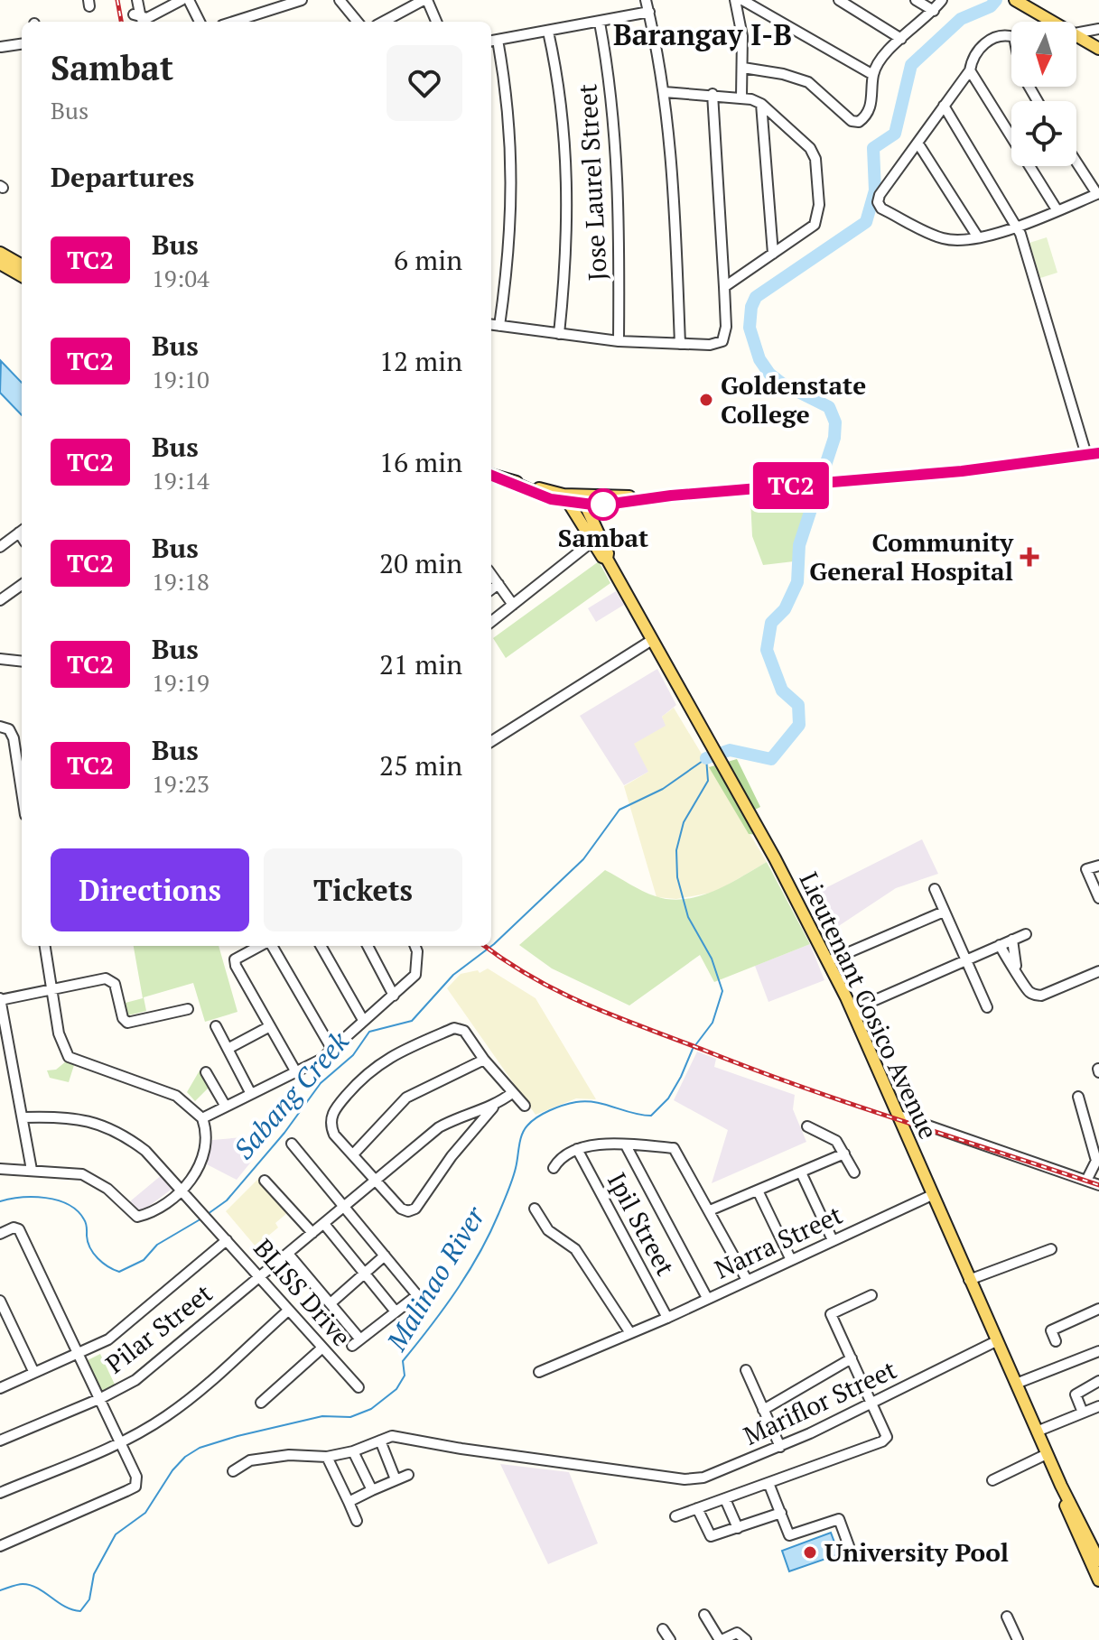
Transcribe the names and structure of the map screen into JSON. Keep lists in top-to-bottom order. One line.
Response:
{"streets":{"main road":["Lieutenant Cosico Avenue"],"street":["Jose Laurel Street","Ipil Street","Narra Street","BLISS Drive","Pilar Street","Mariflor Street"]},"crossings":[["Lieutenant Cosico Avenue","Narra Street"],["Lieutenant Cosico Avenue","Mariflor Street"],["Ipil Street","Narra Street"],["BLISS Drive","Pilar Street"]],"districts":["Barangay I-B"],"water":["Sabang Creek","Malinao River"],"places":{"other":["Goldenstate College","Sambat","University Pool"],"health":["Community General Hospital"]},"lines":["bus line TC2"],"north":"bottom","page":{"on_map":"TC2","heading":[["Sambat","Bus"],"Departures"],"list":[{"mark":"TC2","name":"Bus","note":"19:04","value":"6 min"},{"mark":"TC2","name":"Bus","note":"19:10","value":"12 min"},{"mark":"TC2","name":"Bus","note":"19:14","value":"16 min"},{"mark":"TC2","name":"Bus","note":"19:18","value":"20 min"},{"mark":"TC2","name":"Bus","note":"19:19","value":"21 min"},{"mark":"TC2","name":"Bus","note":"19:23","value":"25 min"}],"buttons":["Directions","Tickets"]}}
